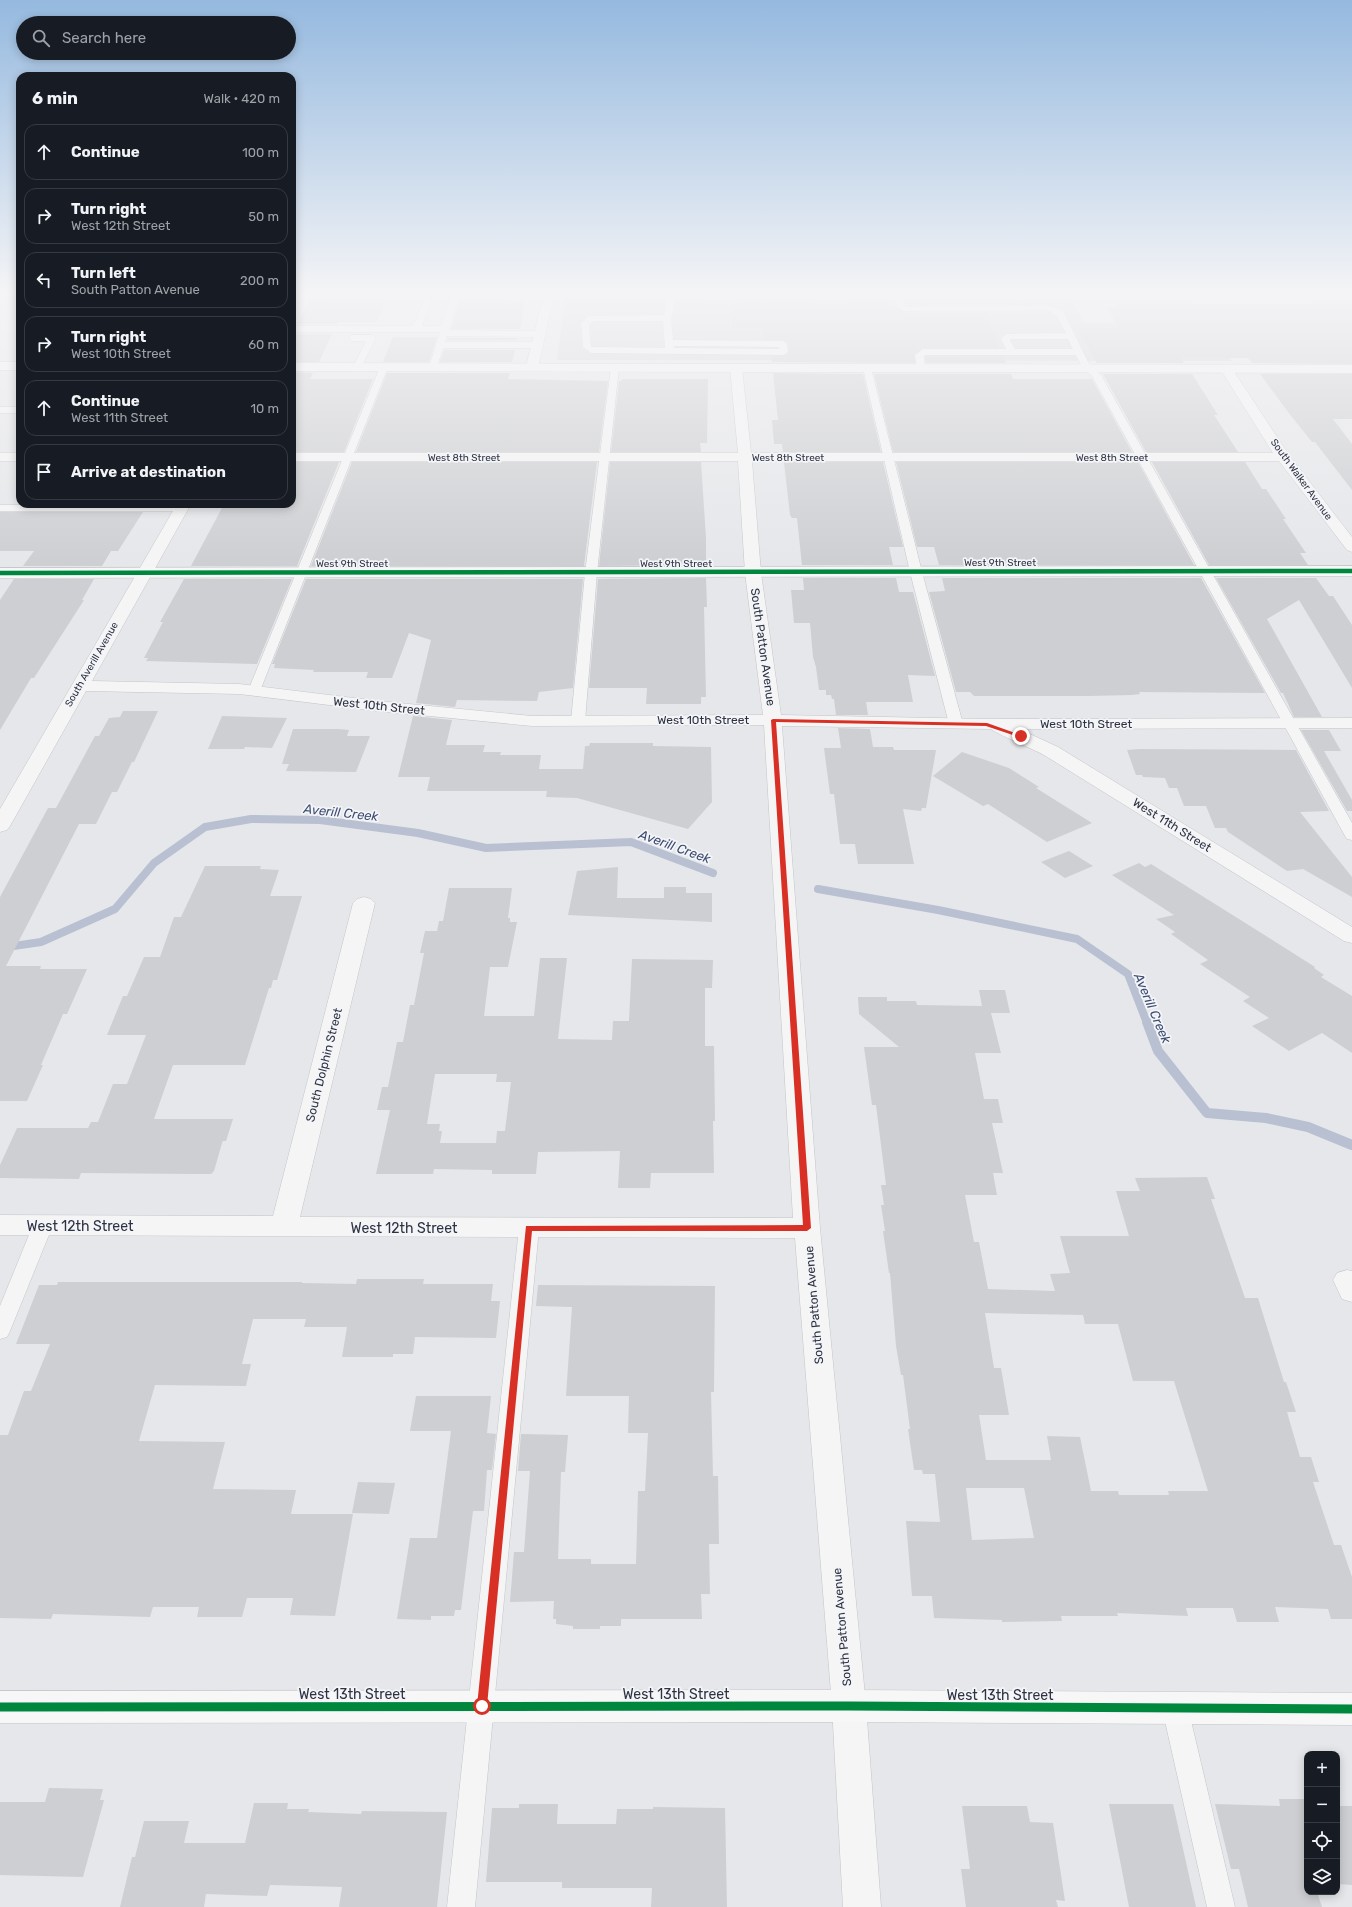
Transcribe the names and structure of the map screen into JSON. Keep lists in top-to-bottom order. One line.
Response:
{"streets":{"main road":["West 9th Street","West 13th Street"],"street":["West 8th Street","South Walker Avenue","South Patton Avenue","South Averill Avenue","West 10th Street","West 11th Street","South Dolphin Street","West 12th Street"]},"crossings":[["West 8th Street","South Walker Avenue"],["West 8th Street","South Patton Avenue"],["West 9th Street","South Patton Avenue"],["West 9th Street","South Averill Avenue"],["South Patton Avenue","West 10th Street"],["South Patton Avenue","West 12th Street"],["South Patton Avenue","West 13th Street"],["South Averill Avenue","West 10th Street"],["West 10th Street","West 11th Street"],["South Dolphin Street","West 12th Street"]],"water":["Averill Creek"],"page":{"search":"Search here","heading":["6 min","Walk · 420 m"],"list":[["Continue","100 m"],["Turn right","West 12th Street","50 m"],["Turn left","South Patton Avenue","200 m"],["Turn right","West 10th Street","60 m"],["Continue","West 11th Street","10 m"],"Arrive at destination"],"map_buttons":["+","−"]}}
